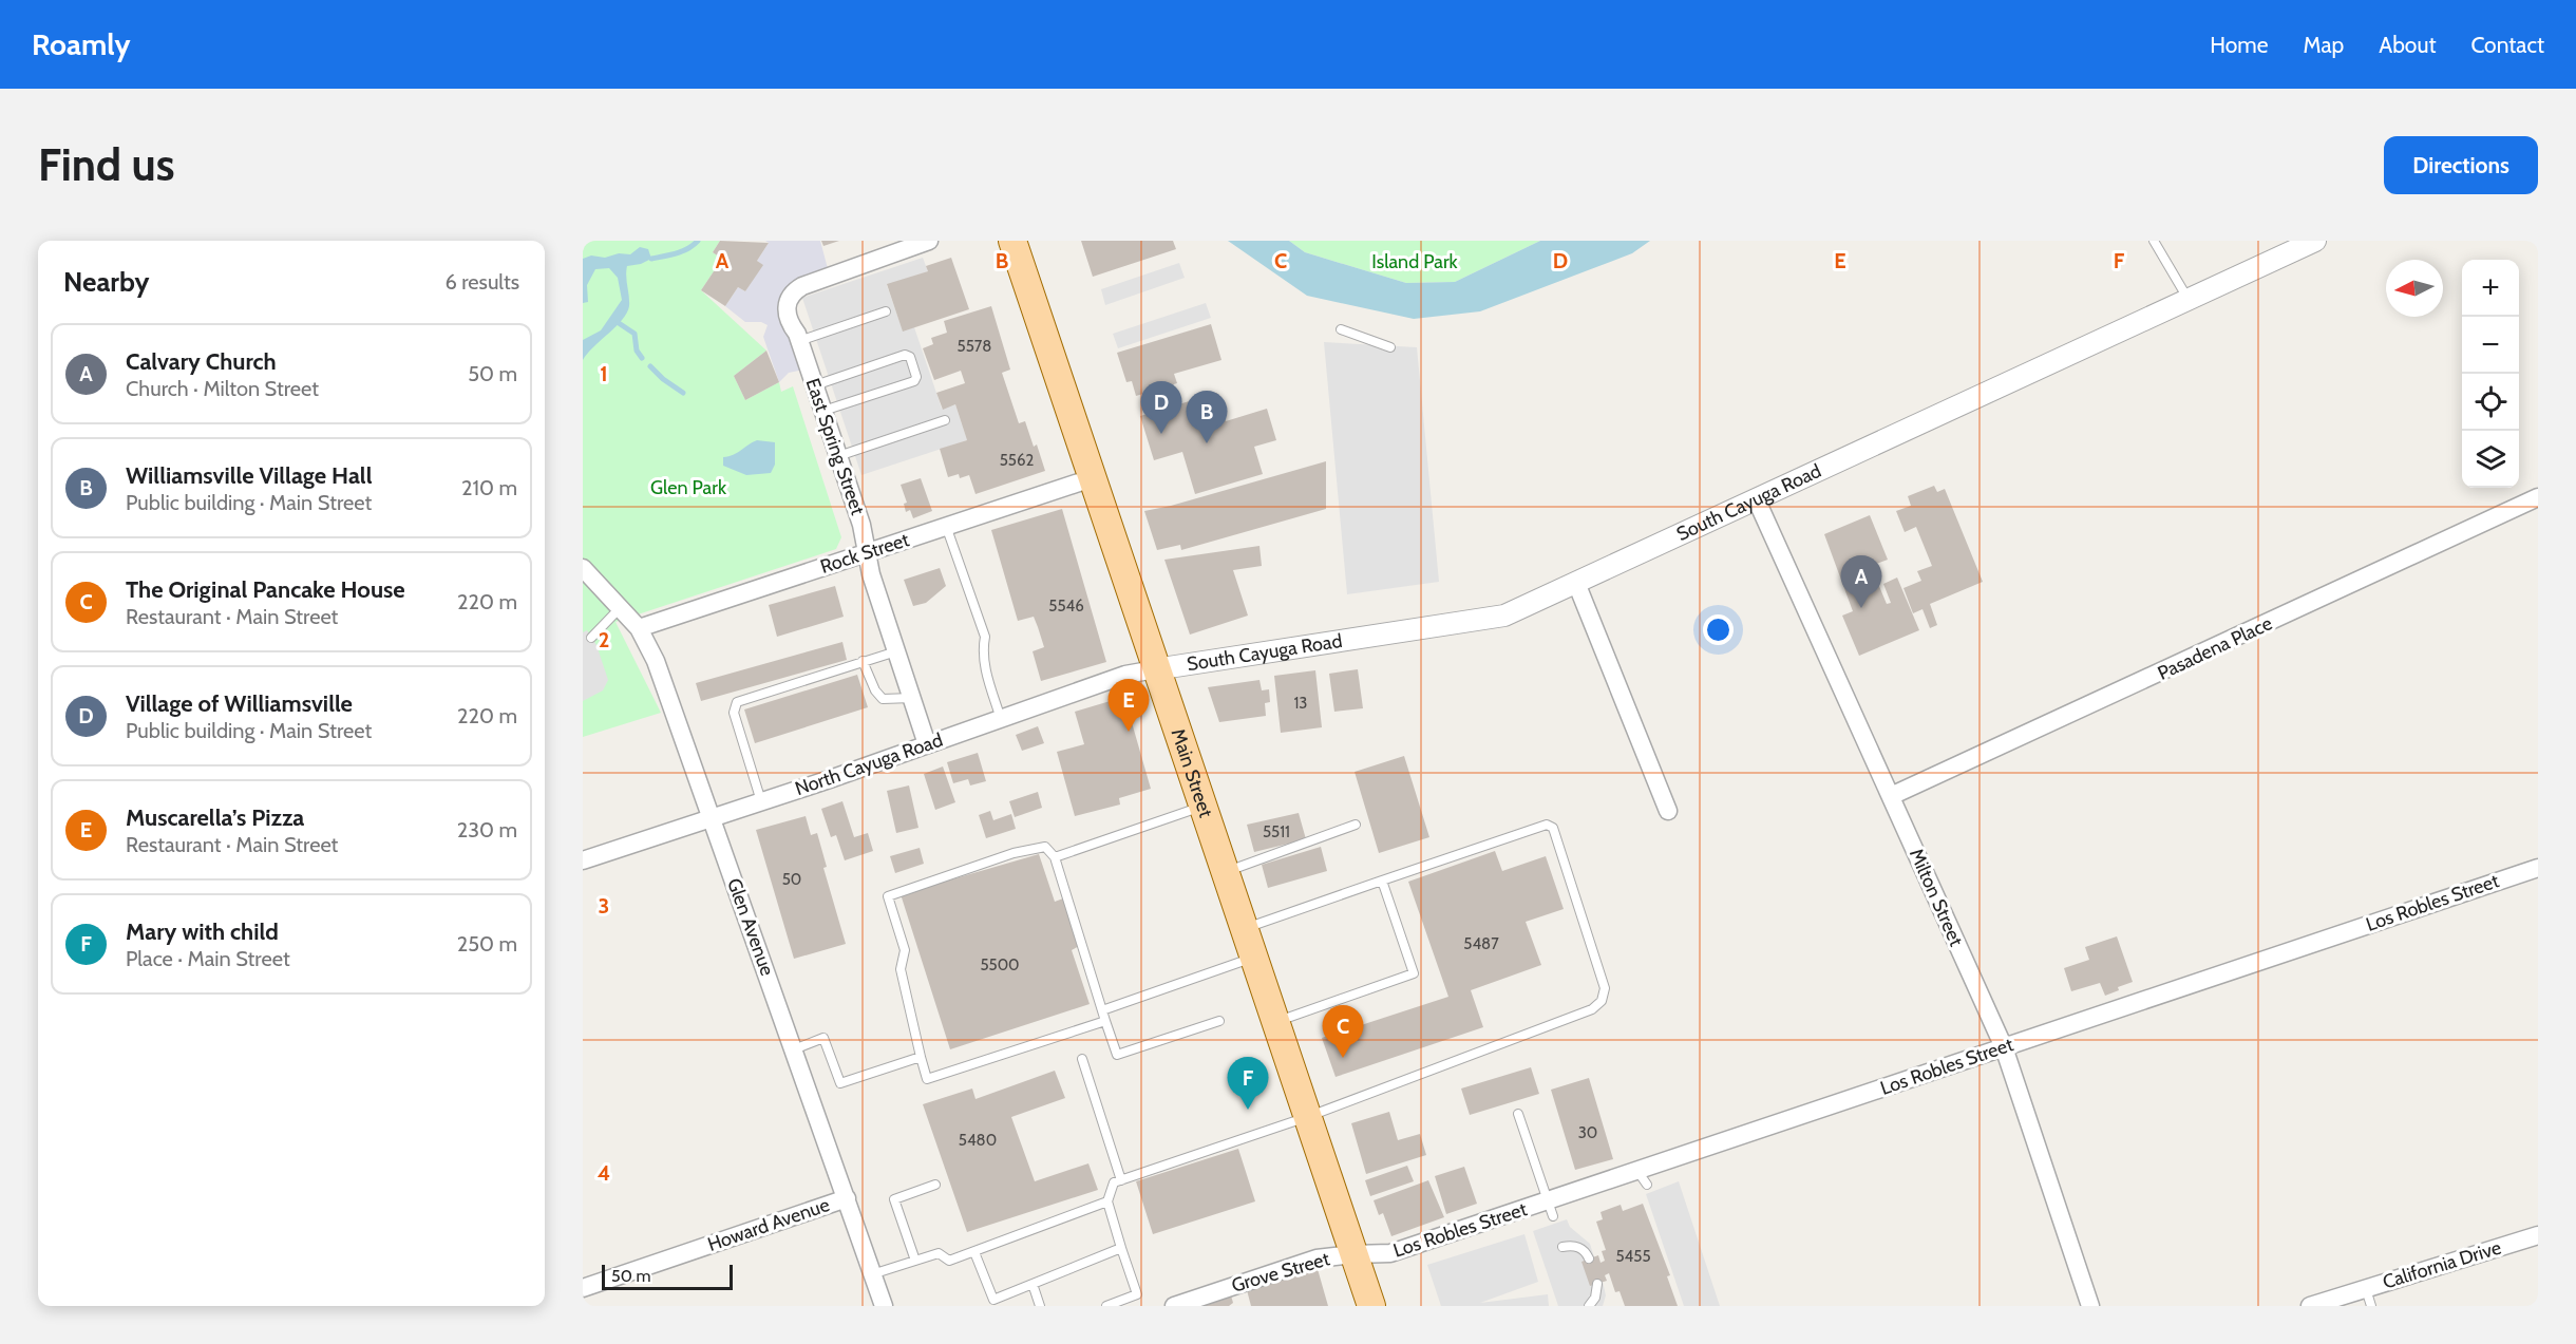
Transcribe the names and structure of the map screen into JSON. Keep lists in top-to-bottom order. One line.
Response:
{"streets":{"main road":["Main Street"],"street":["East Spring Street","South Cayuga Road","Rock Street","Pasadena Place","North Cayuga Road","Milton Street","Los Robles Street","Glen Avenue","Howard Avenue","California Drive","Grove Street"]},"crossings":[["East Spring Street","Rock Street"],["East Spring Street","North Cayuga Road"],["South Cayuga Road","North Cayuga Road"],["South Cayuga Road","Main Street"],["South Cayuga Road","Milton Street"],["Rock Street","Main Street"],["Rock Street","Glen Avenue"],["Pasadena Place","Milton Street"],["North Cayuga Road","Main Street"],["North Cayuga Road","Glen Avenue"],["Main Street","Los Robles Street"],["Main Street","Grove Street"],["Milton Street","Los Robles Street"],["Los Robles Street","Grove Street"],["Glen Avenue","Howard Avenue"]],"parks":["Island Park","Glen Park"],"house_numbers":["5578","5562","5546","13","5511","50","5487","5500","30","5480","5455"],"scale_bar":"50 m","north":"left","page":{"header":"Roamly","nav":["Home","Map","About","Contact"],"buttons":"Directions","title":"Find us","heading":["Nearby","6 results"],"map_buttons":["+","−"],"list":[{"mark":"A","name":"Calvary Church","note":"Church · Milton Street","value":"50 m"},{"mark":"B","name":"Williamsville Village Hall","note":"Public building · Main Street","value":"210 m"},{"mark":"C","name":"The Original Pancake House","note":"Restaurant · Main Street","value":"220 m"},{"mark":"D","name":"Village of Williamsville","note":"Public building · Main Street","value":"220 m"},{"mark":"E","name":"Muscarella’s Pizza","note":"Restaurant · Main Street","value":"230 m"},{"mark":"F","name":"Mary with child","note":"Place · Main Street","value":"250 m"}],"pins":["D","B","A","E","C","F"],"scale":"50 m"},"grid":{"columns":["A","B","C","D","E","F"],"rows":["1","2","3","4"]}}
